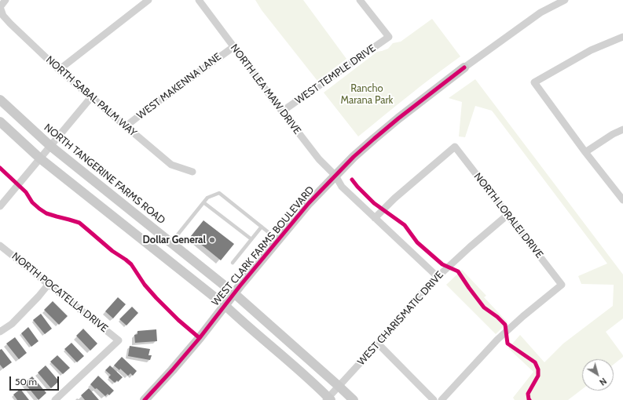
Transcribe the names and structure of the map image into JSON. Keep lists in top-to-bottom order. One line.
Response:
{"streets":{"street":["WEST TEMPLE DRIVE","WEST MAKENNA LANE","NORTH LEA MAW DRIVE","NORTH SABAL PALM WAY","NORTH TANGERINE FARMS ROAD","NORTH LORALEI DRIVE","WEST CLARK FARMS BOULEVARD","NORTH POCATELLA DRIVE","WEST CHARISMATIC DRIVE"]},"crossings":[["WEST TEMPLE DRIVE","NORTH LEA MAW DRIVE"],["WEST MAKENNA LANE","NORTH LEA MAW DRIVE"],["WEST MAKENNA LANE","NORTH SABAL PALM WAY"],["NORTH LEA MAW DRIVE","NORTH LORALEI DRIVE"],["NORTH LEA MAW DRIVE","WEST CLARK FARMS BOULEVARD"],["NORTH LEA MAW DRIVE","WEST CHARISMATIC DRIVE"],["NORTH TANGERINE FARMS ROAD","WEST CLARK FARMS BOULEVARD"],["NORTH TANGERINE FARMS ROAD","WEST CHARISMATIC DRIVE"],["NORTH LORALEI DRIVE","WEST CHARISMATIC DRIVE"]],"parks":["Rancho Marana Park"],"places":["Dollar General"],"scale_bar":"50 m","north":"bottom right"}
